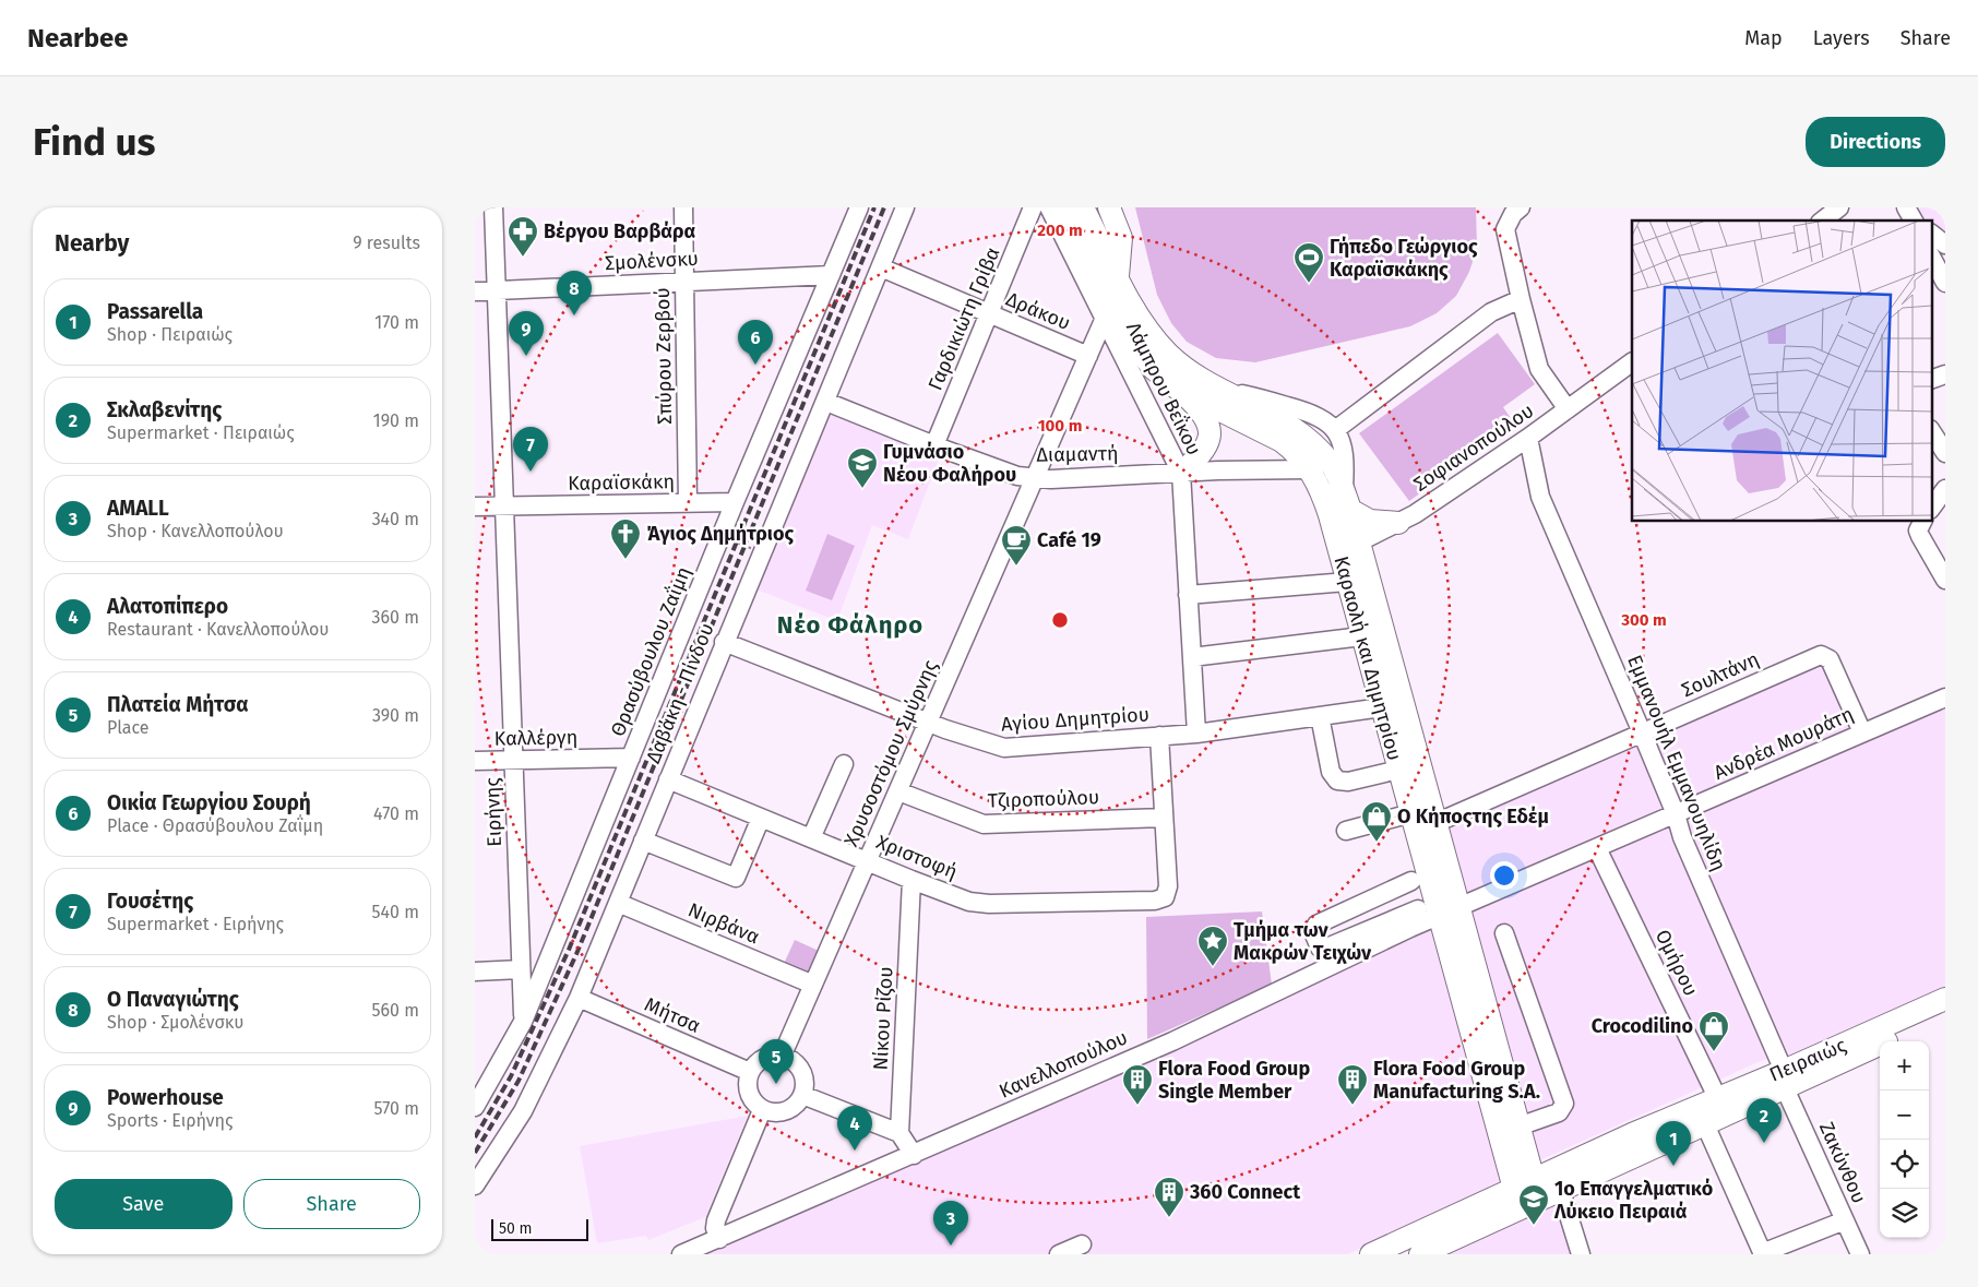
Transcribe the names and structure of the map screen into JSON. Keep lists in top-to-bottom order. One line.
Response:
{"streets":{"main road":["Καραολή και Δημητρίου","Πειραιώς"],"street":["Σμολένσκυ","Δράκου","Γαρδικιώτη Γρίβα","Σπύρου Ζερβού","Λάμπρου Βεΐκου","Σοφιανοπούλου","Διαμαντή","Καραϊσκάκη","Θρασύβουλου Ζαΐμη","Σουλτάνη","Δαβάκη - Πίνδου","Αγίου Δημητρίου","Καλλέργη","Ανδρέα Μουράτη","Χρυσοστόμου Σμύρνης","Εμμανουήλ Εμμανουηλίδη","Τζιροπούλου","Ειρήνης","Χριστοφή","Νιρβάνα","Ομήρου","Μήτσα","Νίκου Ρίζου","Κανελλοπούλου","Ζακύνθου"]},"crossings":[["Σμολένσκυ","Σπύρου Ζερβού"],["Σμολένσκυ","Θρασύβουλου Ζαΐμη"],["Σμολένσκυ","Ειρήνης"],["Δράκου","Γαρδικιώτη Γρίβα"],["Δράκου","Δαβάκη - Πίνδου"],["Δράκου","Χρυσοστόμου Σμύρνης"],["Γαρδικιώτη Γρίβα","Διαμαντή"],["Σπύρου Ζερβού","Καραϊσκάκη"],["Λάμπρου Βεΐκου","Διαμαντή"],["Λάμπρου Βεΐκου","Αγίου Δημητρίου"],["Λάμπρου Βεΐκου","Χρυσοστόμου Σμύρνης"],["Σοφιανοπούλου","Καραολή και Δημητρίου"],["Σοφιανοπούλου","Εμμανουήλ Εμμανουηλίδη"],["Διαμαντή","Καραολή και Δημητρίου"],["Διαμαντή","Δαβάκη - Πίνδου"],["Διαμαντή","Χρυσοστόμου Σμύρνης"],["Καραϊσκάκη","Θρασύβουλου Ζαΐμη"],["Καραϊσκάκη","Ειρήνης"],["Θρασύβουλου Ζαΐμη","Καλλέργη"],["Θρασύβουλου Ζαΐμη","Ειρήνης"],["Καραολή και Δημητρίου","Σουλτάνη"],["Καραολή και Δημητρίου","Αγίου Δημητρίου"],["Καραολή και Δημητρίου","Ανδρέα Μουράτη"],["Καραολή και Δημητρίου","Πειραιώς"],["Καραολή και Δημητρίου","Κανελλοπούλου"],["Σουλτάνη","Ανδρέα Μουράτη"],["Σουλτάνη","Εμμανουήλ Εμμανουηλίδη"],["Δαβάκη - Πίνδου","Αγίου Δημητρίου"],["Δαβάκη - Πίνδου","Χριστοφή"],["Δαβάκη - Πίνδου","Νιρβάνα"],["Δαβάκη - Πίνδου","Μήτσα"],["Αγίου Δημητρίου","Χρυσοστόμου Σμύρνης"],["Καλλέργη","Ειρήνης"],["Ανδρέα Μουράτη","Εμμανουήλ Εμμανουηλίδη"],["Ανδρέα Μουράτη","Ομήρου"],["Ανδρέα Μουράτη","Κανελλοπούλου"],["Χρυσοστόμου Σμύρνης","Τζιροπούλου"],["Χρυσοστόμου Σμύρνης","Χριστοφή"],["Χρυσοστόμου Σμύρνης","Νιρβάνα"],["Χρυσοστόμου Σμύρνης","Μήτσα"],["Εμμανουήλ Εμμανουηλίδη","Πειραιώς"],["Εμμανουήλ Εμμανουηλίδη","Ζακύνθου"],["Τζιροπούλου","Χριστοφή"],["Χριστοφή","Νίκου Ρίζου"],["Ομήρου","Πειραιώς"],["Πειραιώς","Ζακύνθου"]],"districts":["Νέο Φάληρο"],"places":{"pharmacy":["Βέργου Βαρβάρα"],"sports":["Γήπεδο Γεώργιος Καραϊσκάκης"],"school or university":["Γυμνάσιο Νέου Φαλήρου","1ο Επαγγελματικό Λύκειο Πειραιά"],"church":["Άγιος Δημήτριος"],"cafe":["Café 19"],"shop":["Ο Κήποςτης Εδέμ","Crocodilino"],"place":["Τμήμα των Μακρών Τειχών"],"building":["Flora Food Group Single Member","Flora Food Group Manufacturing S.A.","360 Connect"]},"scale_bar":"50 m","page":{"header":"Nearbee","nav":["Map","Layers","Share"],"buttons":["Directions",["Save","Share"]],"title":"Find us","heading":["Nearby","9 results"],"pins":["8","9","6","7","5","2","4","1","3"],"list":[{"mark":"1","name":"Passarella","note":"Shop · Πειραιώς","value":"170 m"},{"mark":"2","name":"Σκλαβενίτης","note":"Supermarket · Πειραιώς","value":"190 m"},{"mark":"3","name":"AMALL","note":"Shop · Κανελλοπούλου","value":"340 m"},{"mark":"4","name":"Αλατοπίπερο","note":"Restaurant · Κανελλοπούλου","value":"360 m"},{"mark":"5","name":"Πλατεία Μήτσα","note":"Place","value":"390 m"},{"mark":"6","name":"Οικία Γεωργίου Σουρή","note":"Place · Θρασύβουλου Ζαΐμη","value":"470 m"},{"mark":"7","name":"Γουσέτης","note":"Supermarket · Ειρήνης","value":"540 m"},{"mark":"8","name":"Ο Παναγιώτης","note":"Shop · Σμολένσκυ","value":"560 m"},{"mark":"9","name":"Powerhouse","note":"Sports · Ειρήνης","value":"570 m"}],"map_buttons":["+","−"],"scale":"50 m"},"rings":["200 m","100 m","300 m"]}
